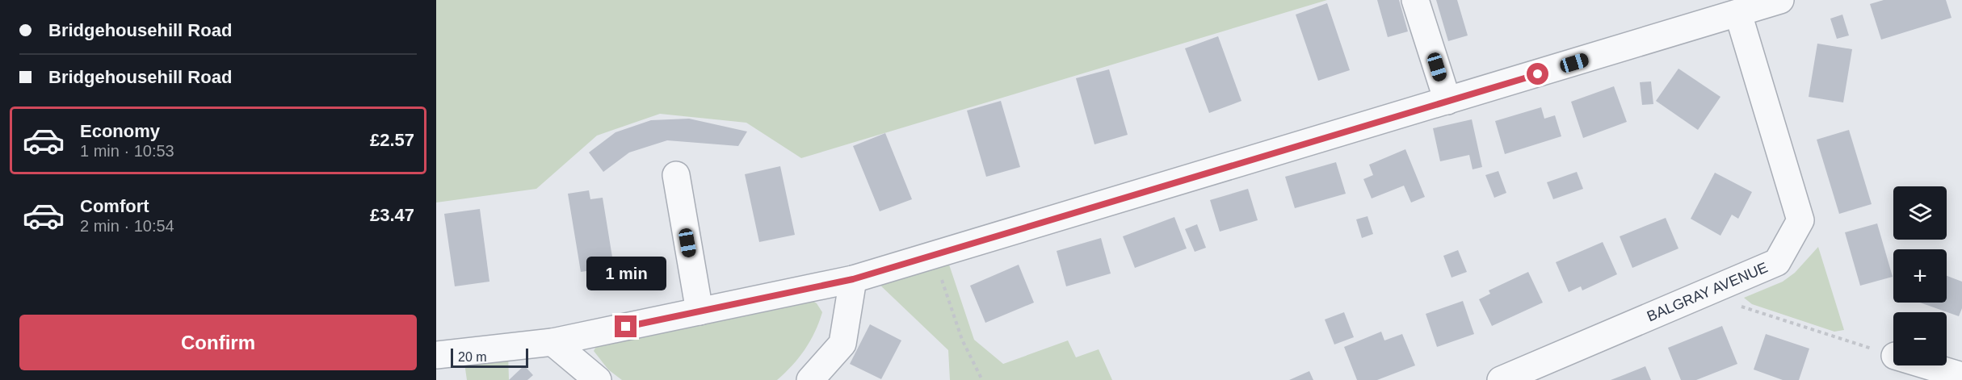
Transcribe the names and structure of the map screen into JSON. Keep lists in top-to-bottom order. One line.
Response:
{"streets":{"street":["BALGRAY AVENUE"]},"scale_bar":"20 m","page":{"banner":["Bridgehousehill Road","Bridgehousehill Road"],"list":[{"name":"Economy","note":"1 min · 10:53","value":"£2.57"},{"name":"Comfort","note":"2 min · 10:54","value":"£3.47"}],"map_buttons":["+","−"],"bubble":"1 min","buttons":"Confirm","scale":"20 m"}}
